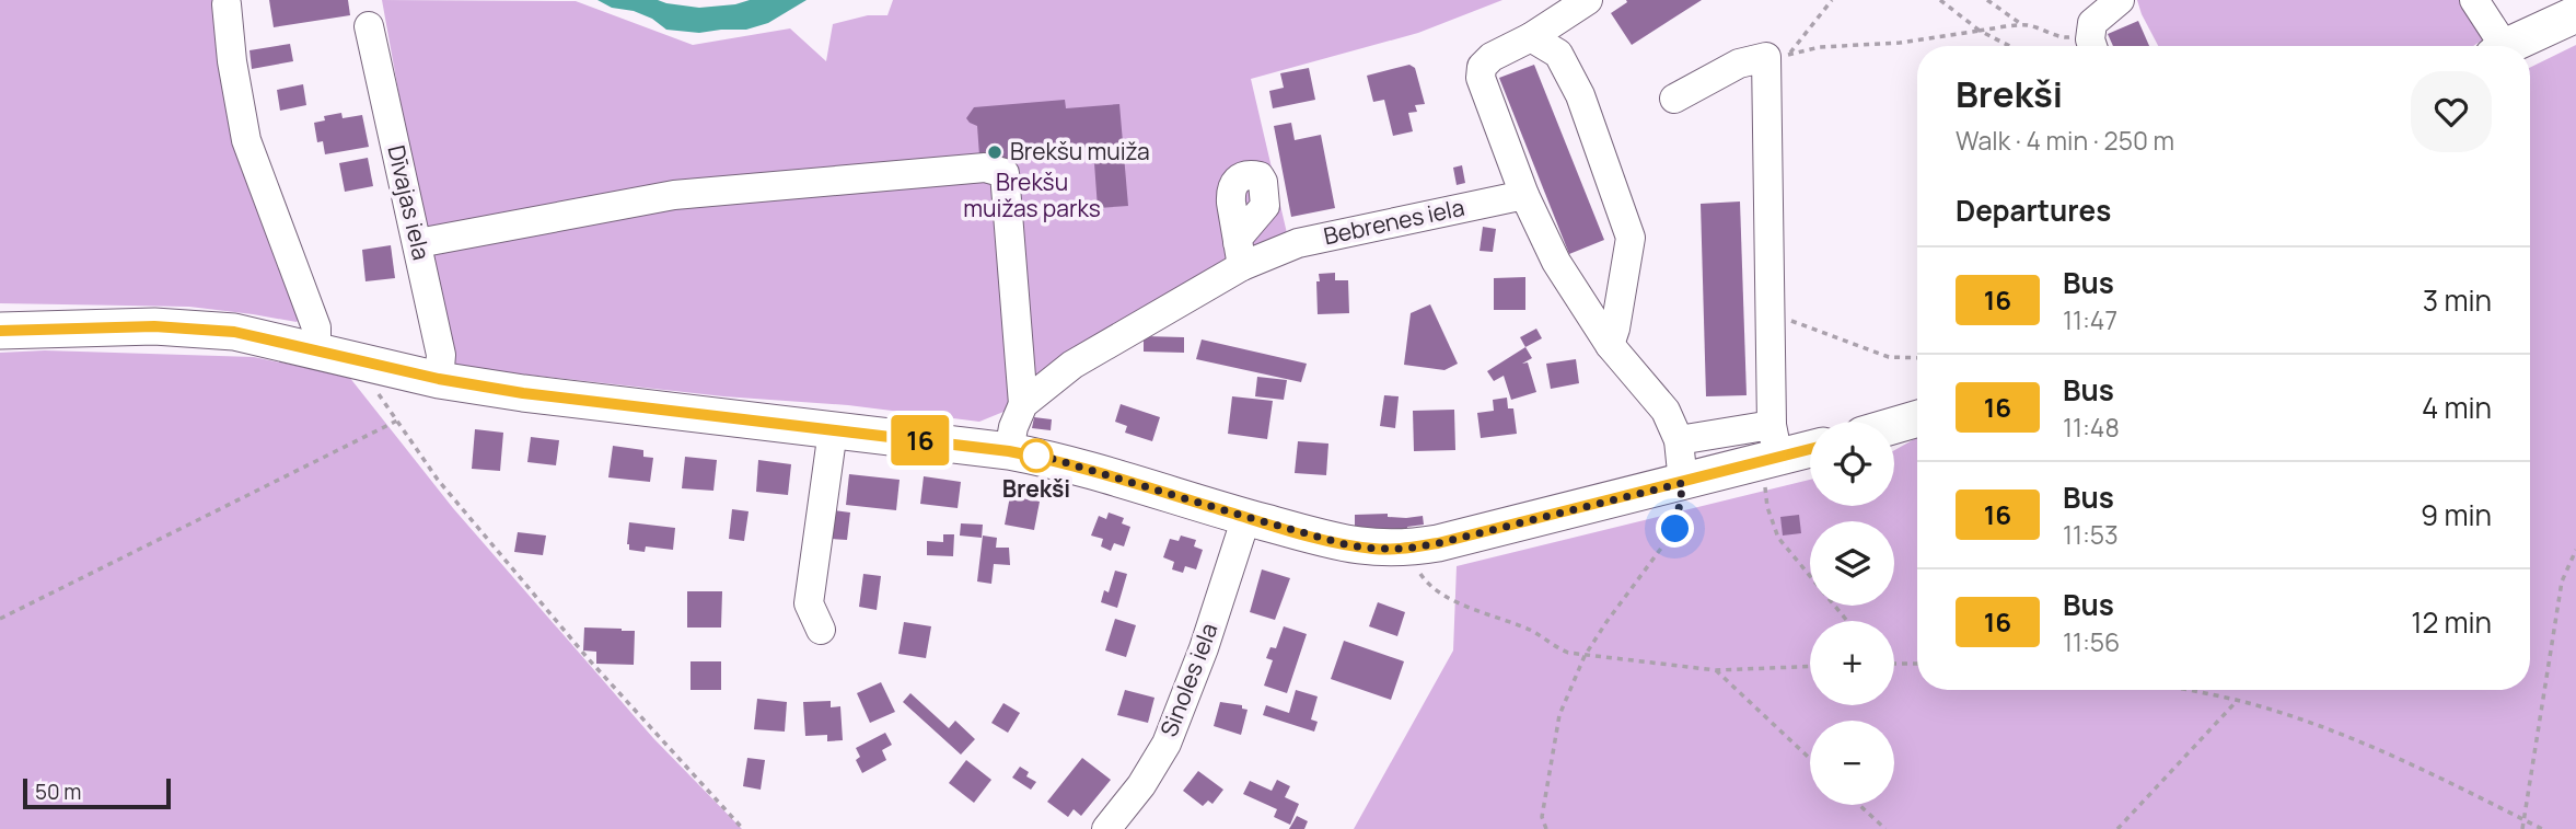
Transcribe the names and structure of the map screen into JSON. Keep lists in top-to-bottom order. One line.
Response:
{"streets":{"street":["Dīvajas iela","Bebrenes iela","Sinoles iela"]},"parks":["Brekšu muižas parks"],"places":["Brekšu muiža","Brekši"],"lines":["bus line 16"],"scale_bar":"50 m","page":{"on_map":"16","heading":[["Brekši","Walk · 4 min · 250 m"],"Departures"],"list":[{"mark":"16","name":"Bus","note":"11:47","value":"3 min"},{"mark":"16","name":"Bus","note":"11:48","value":"4 min"},{"mark":"16","name":"Bus","note":"11:53","value":"9 min"},{"mark":"16","name":"Bus","note":"11:56","value":"12 min"}],"map_buttons":["+","−"],"scale":"50 m"}}
